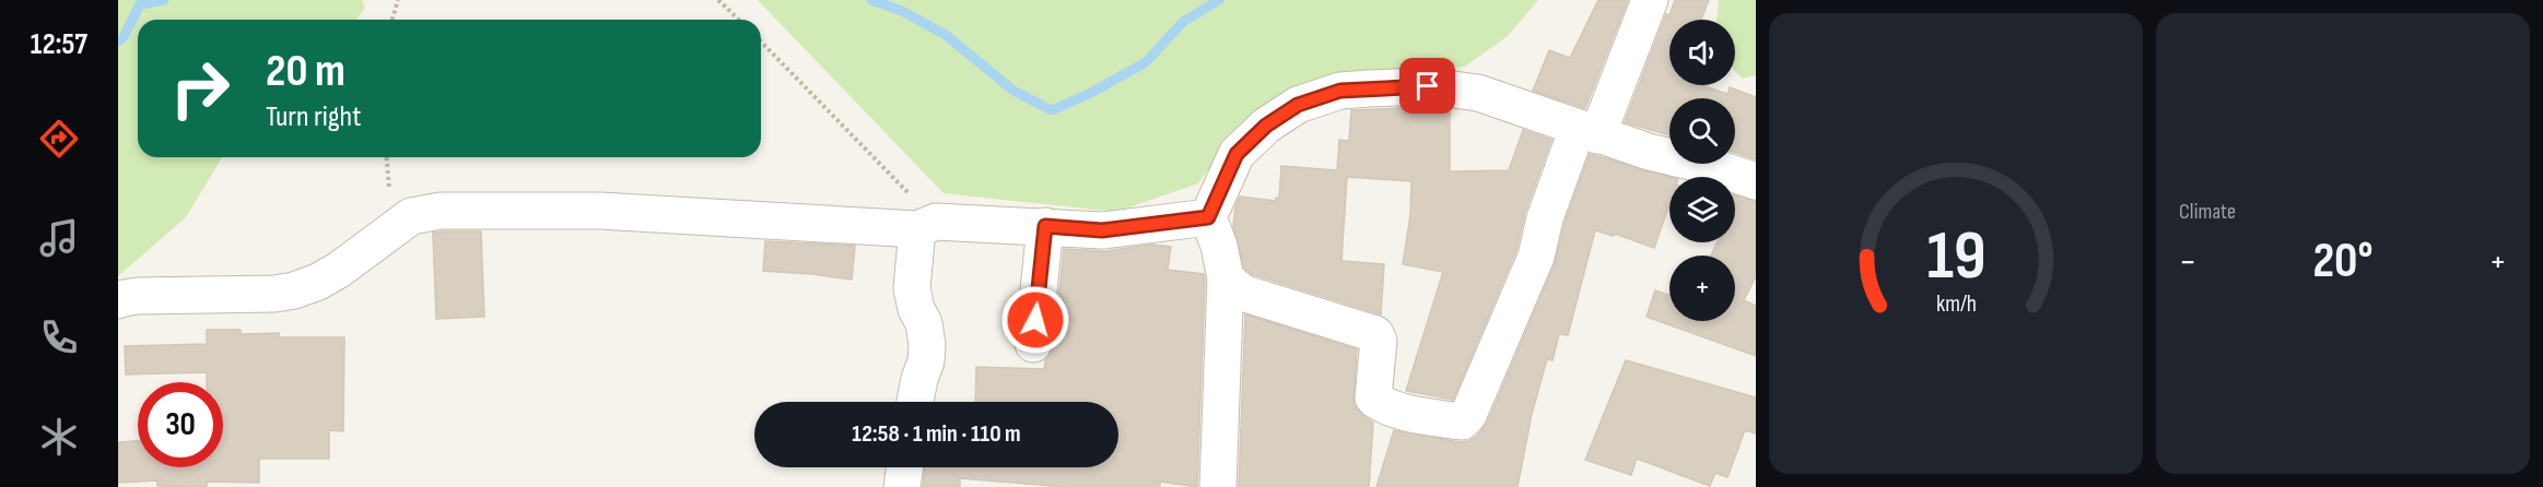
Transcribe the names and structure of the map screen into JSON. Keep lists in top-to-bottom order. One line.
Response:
{"page":{"tabs":"12:57","tile":"Climate","map_buttons":"+","turn":["20 m","Turn right"],"heat":["−","20°","+"],"limit":"30","trip":"12:58 · 1 min · 110 m","gauge":["19","km/h"]}}
